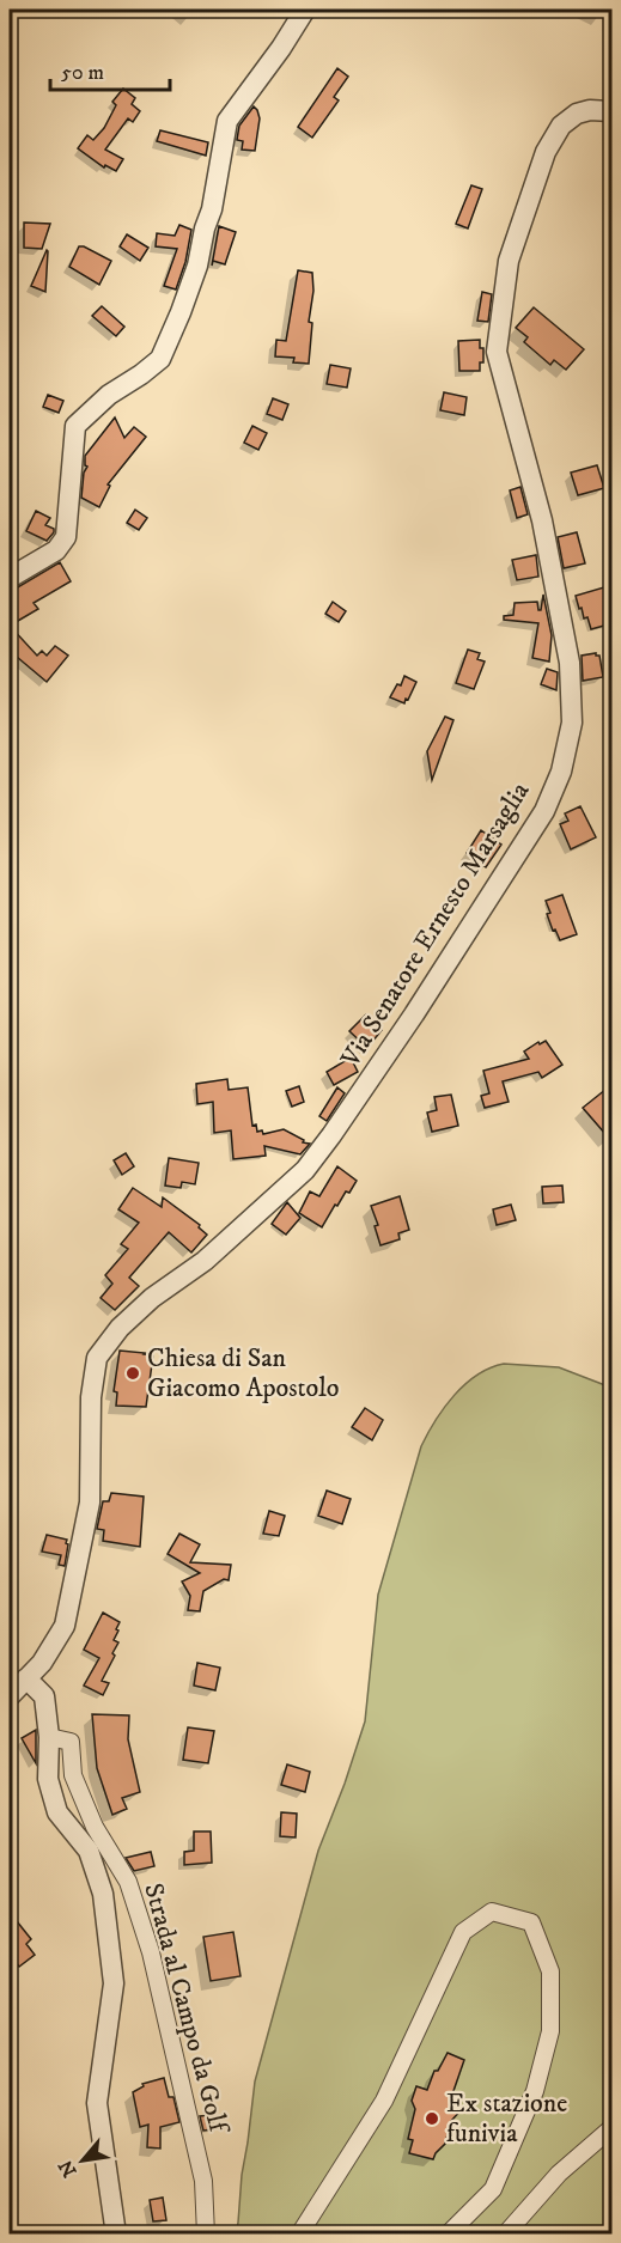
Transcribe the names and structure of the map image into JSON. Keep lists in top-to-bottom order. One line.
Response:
{"streets":{"street":["Via Senatore Ernesto Marsaglia","Strada al Campo da Golf"]},"places":["Chiesa di San Giacomo Apostolo","Ex stazione funivia"],"scale_bar":"50 m","north":"bottom left"}
